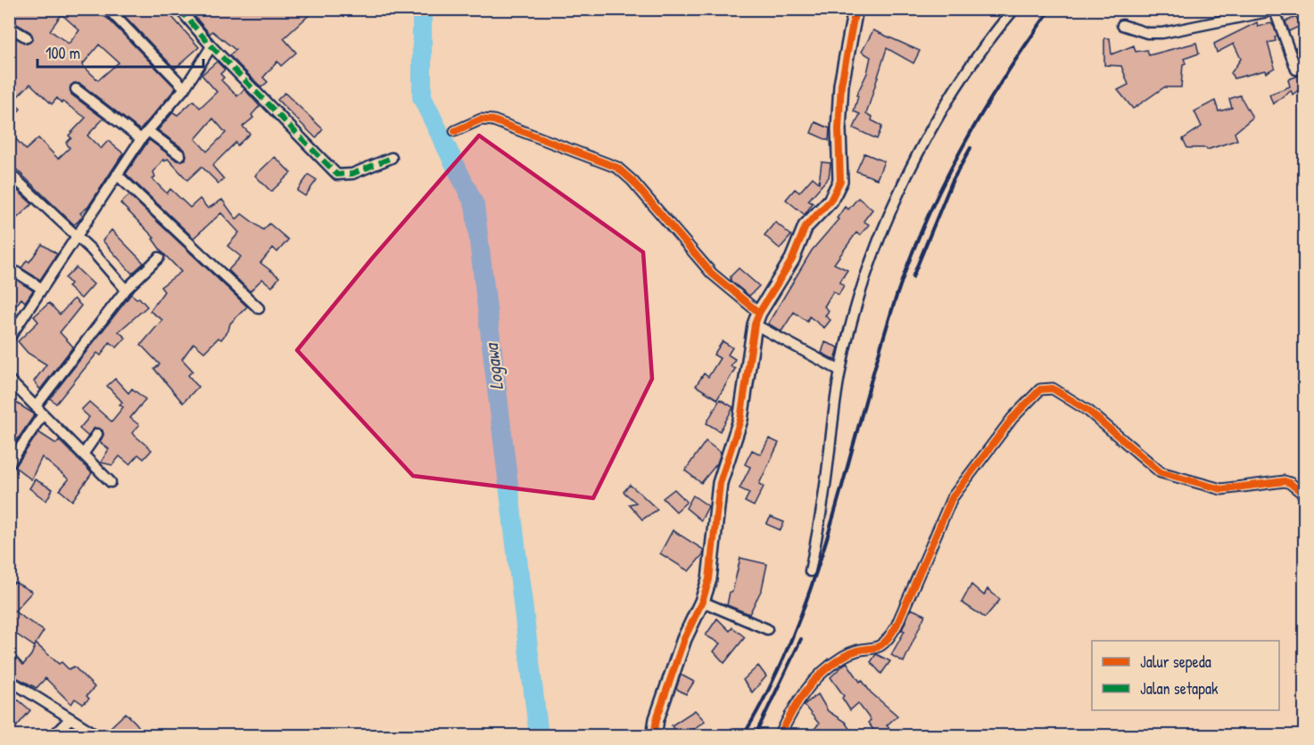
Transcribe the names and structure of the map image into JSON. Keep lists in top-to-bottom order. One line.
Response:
{"water":["Logawa"],"legend":["Jalur sepeda","Jalan setapak"],"scale_bar":"100 m"}
